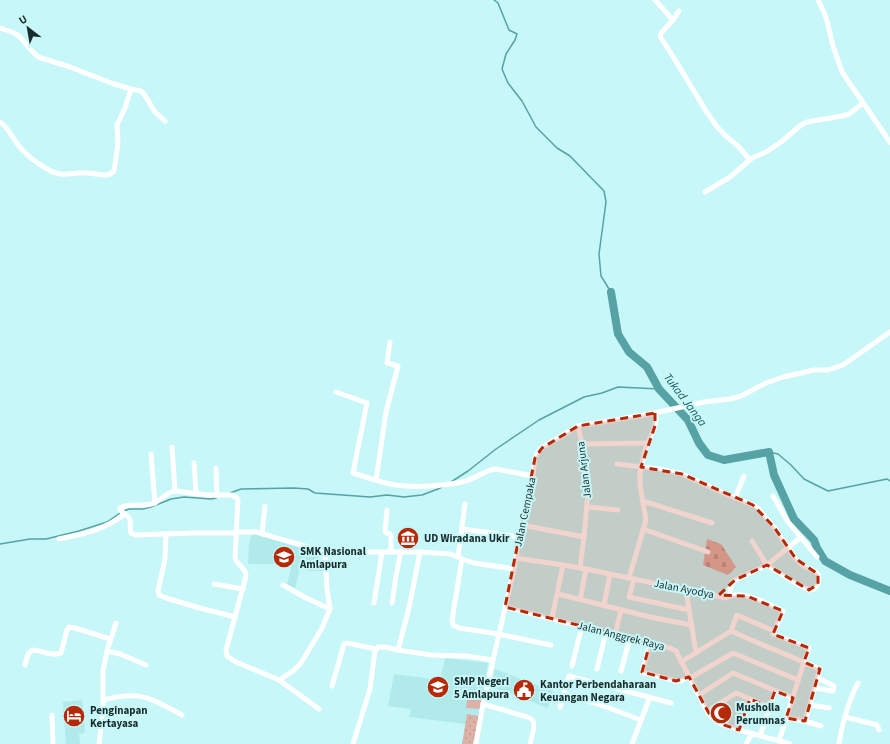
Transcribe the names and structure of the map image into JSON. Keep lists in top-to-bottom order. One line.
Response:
{"streets":{"street":["Jalan Arjuna","Jalan Cempaka","Jalan Ayodya","Jalan Anggrek Raya"]},"crossings":[["Jalan Arjuna","Jalan Cempaka"],["Jalan Arjuna","Jalan Ayodya"],["Jalan Cempaka","Jalan Ayodya"],["Jalan Cempaka","Jalan Anggrek Raya"]],"water":["Tukad Janga"],"places":{"museum":["UD Wiradana Ukir"],"school or university":["SMK Nasional Amlapura","SMP Negeri 5 Amlapura"],"public building":["Kantor Perbendaharaan Keuangan Negara"],"mosque":["Musholla Perumnas"],"hotel":["Penginapan Kertayasa"]},"north":"top left"}
